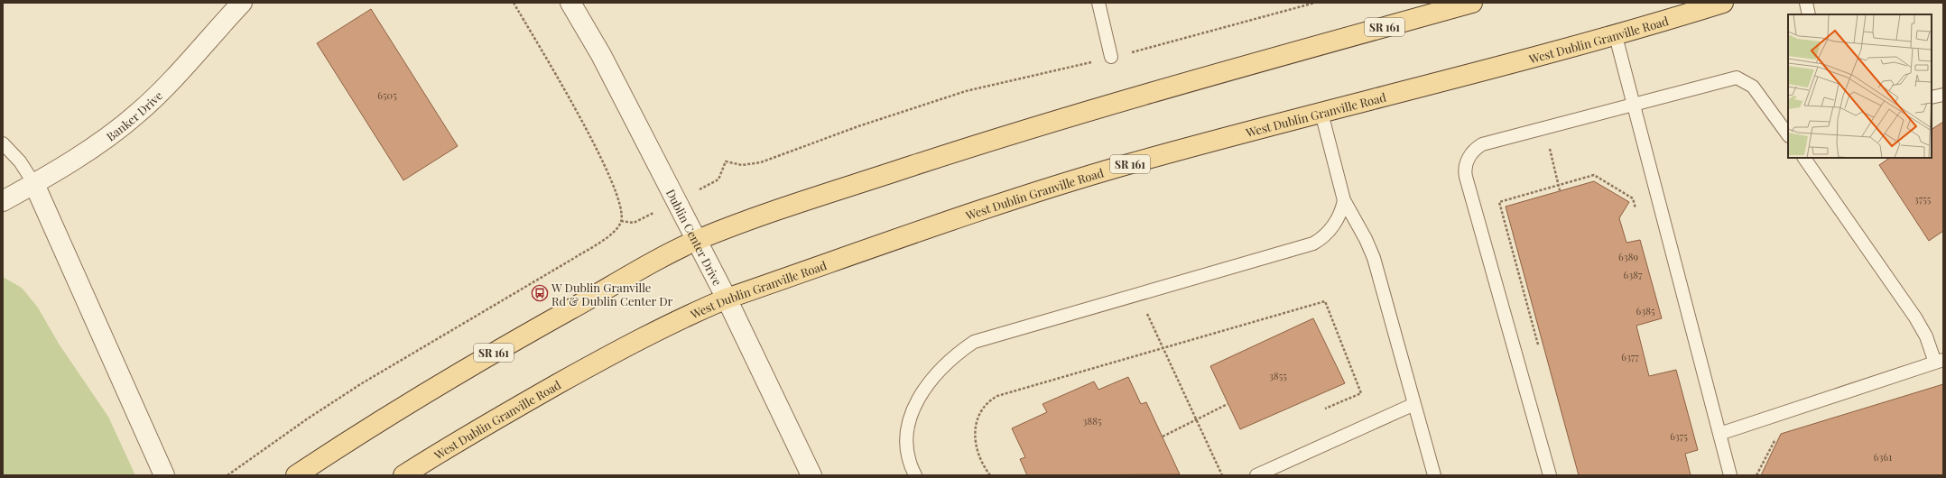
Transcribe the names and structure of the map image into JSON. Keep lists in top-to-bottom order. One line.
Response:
{"streets":{"main road":["SR 161","West Dublin Granville Road"],"street":["Banker Drive","Dublin Center Drive"]},"crossings":[["SR 161","Dublin Center Drive"],["West Dublin Granville Road","Dublin Center Drive"]],"places":{"bus stop":["W Dublin Granville Rd & Dublin Center Dr"]},"house_numbers":["6505","3755","6389","6387","6385","6377","3855","3885","6375","6361"]}
